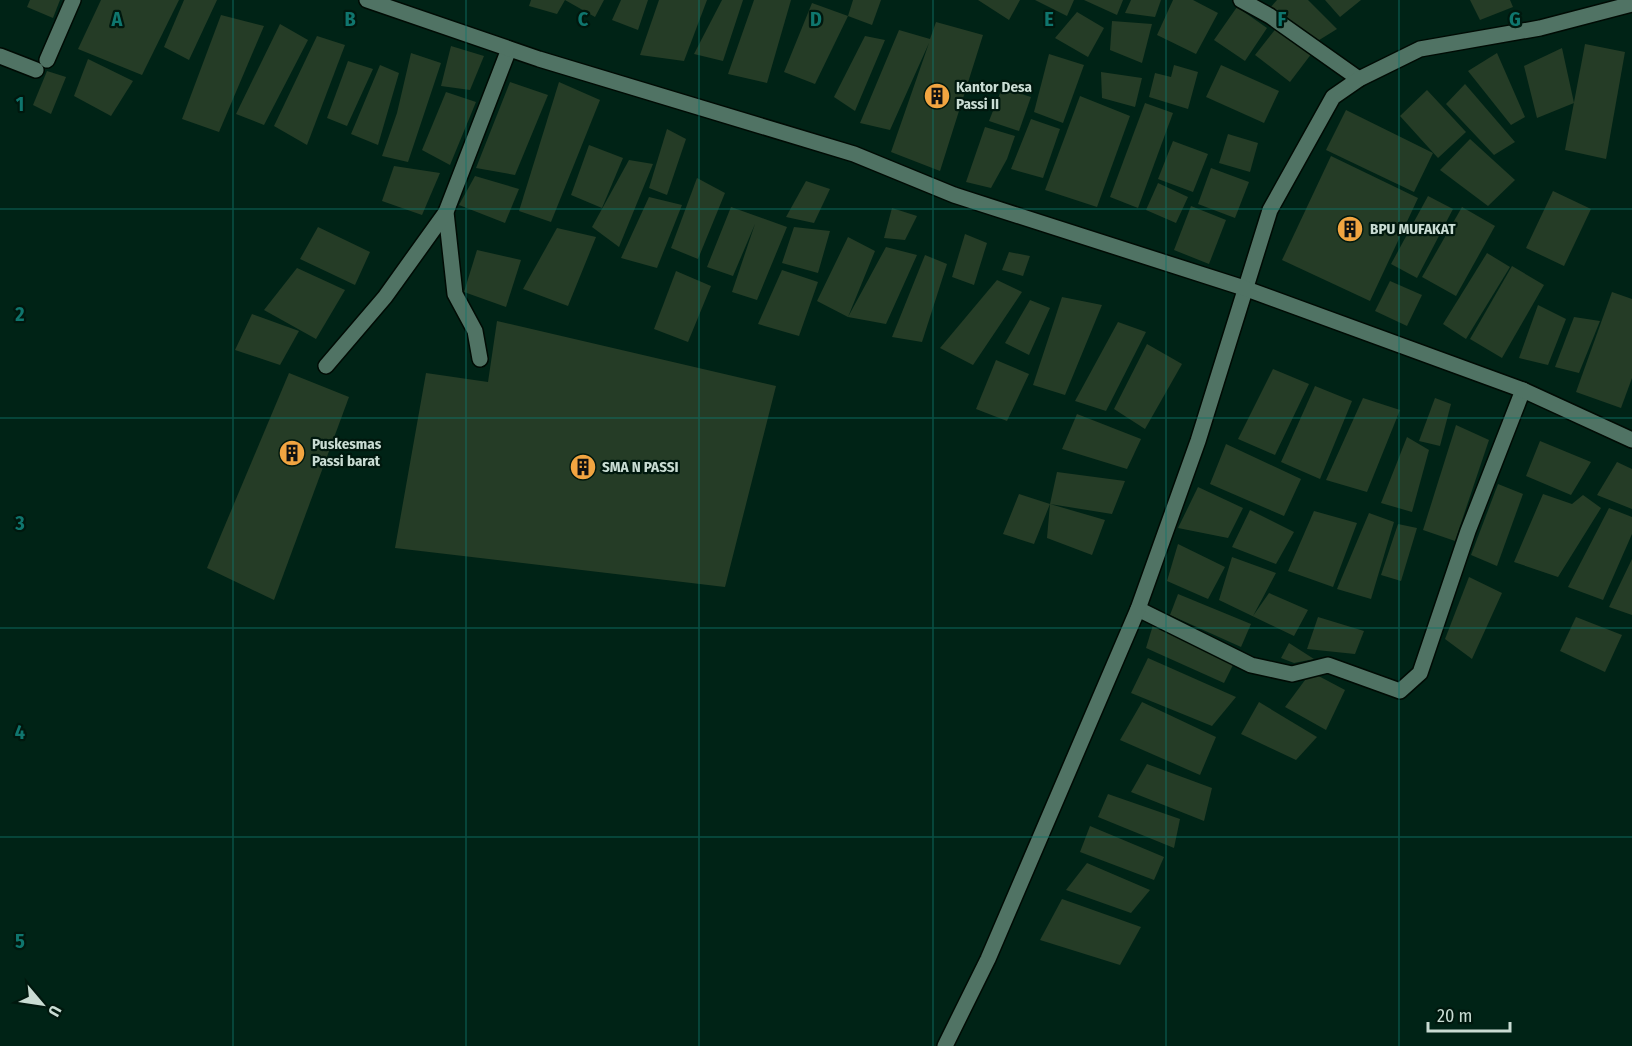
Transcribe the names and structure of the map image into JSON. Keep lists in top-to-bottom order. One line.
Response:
{"places":{"building":["Kantor Desa Passi II","BPU MUFAKAT","Puskesmas Passi barat","SMA N PASSI"]},"scale_bar":"20 m","north":"bottom right","grid":{"columns":["A","B","C","D","E","F","G"],"rows":["1","2","3","4","5"]}}
